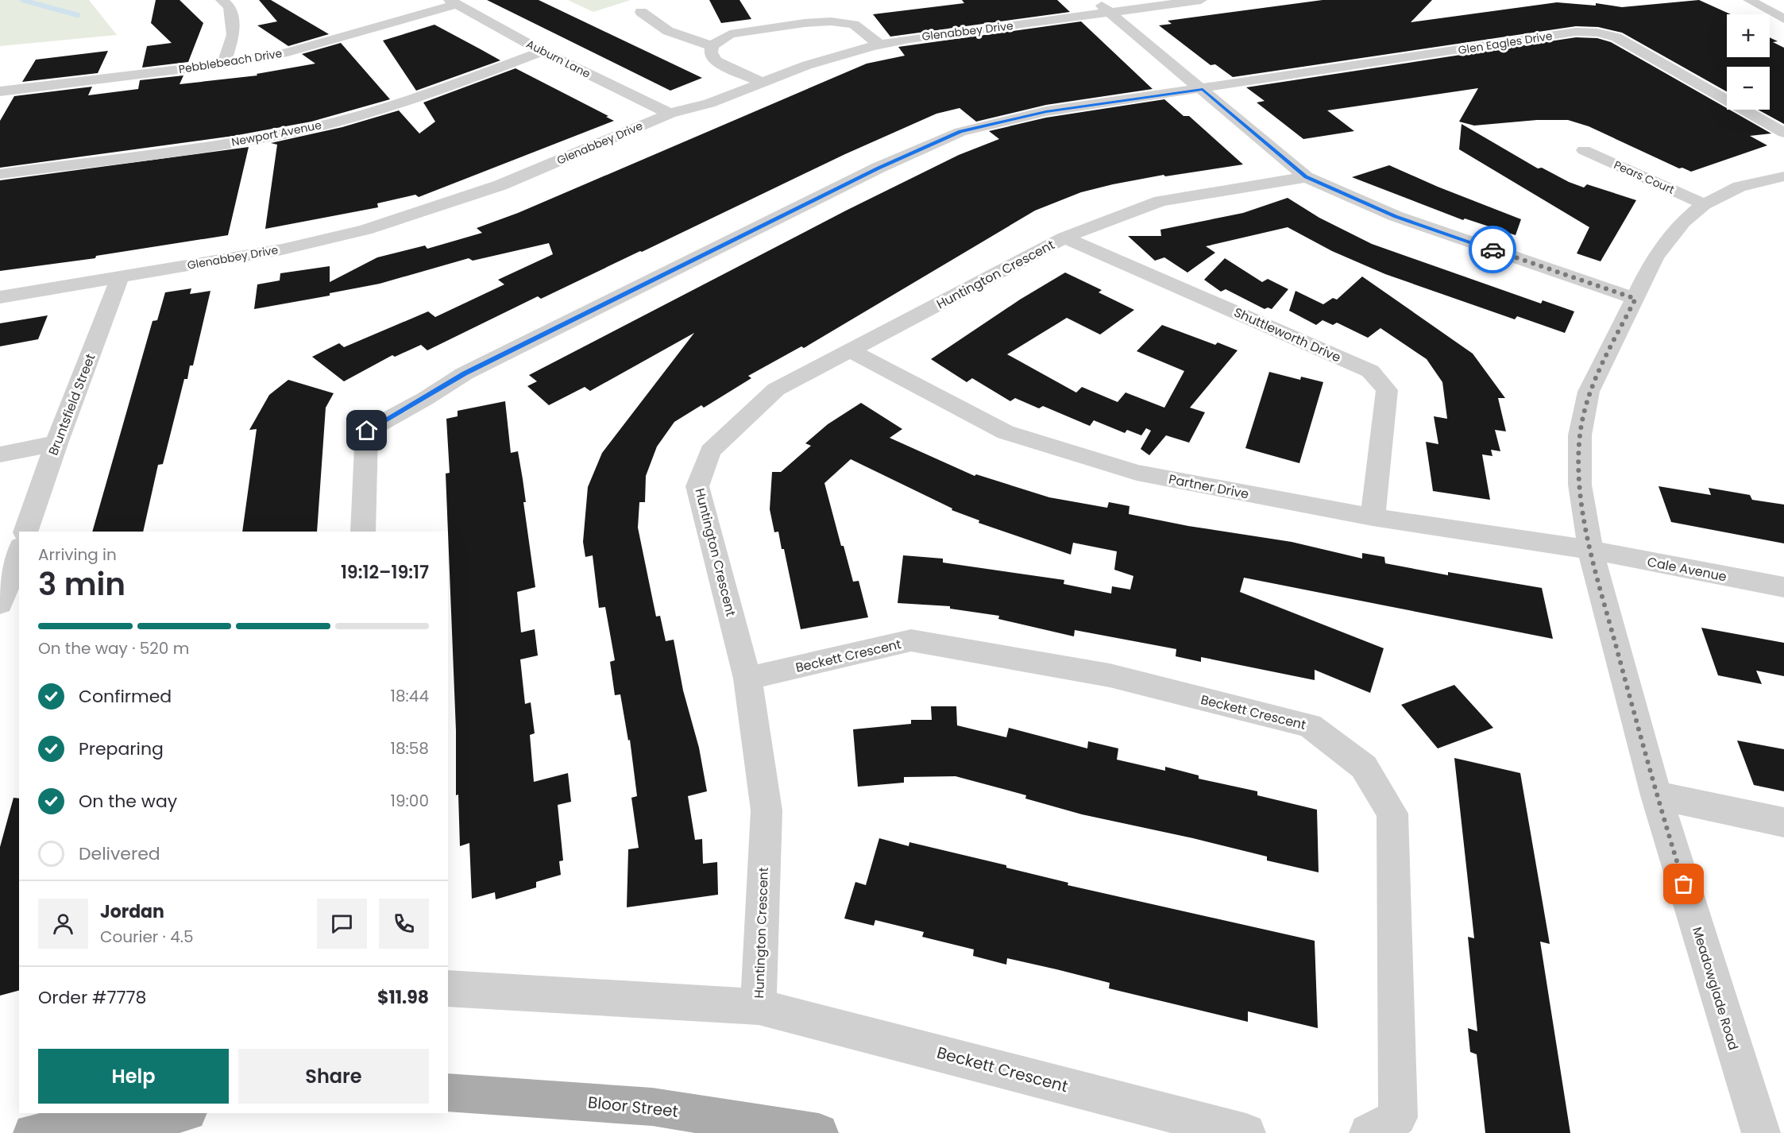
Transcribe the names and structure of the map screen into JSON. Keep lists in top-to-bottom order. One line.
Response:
{"streets":{"main road":["Bloor Street"],"street":["Glenabbey Drive","Glen Eagles Drive","Auburn Lane","Pebblebeach Drive","Newport Avenue","Pears Court","Huntington Crescent","Shuttleworth Drive","Bruntsfield Street","Partner Drive","Cale Avenue","Beckett Crescent","Meadowglade Road"]},"crossings":[["Glenabbey Drive","Auburn Lane"],["Glenabbey Drive","Bruntsfield Street"],["Auburn Lane","Pebblebeach Drive"],["Auburn Lane","Newport Avenue"],["Pears Court","Meadowglade Road"],["Huntington Crescent","Shuttleworth Drive"],["Huntington Crescent","Partner Drive"],["Huntington Crescent","Beckett Crescent"],["Shuttleworth Drive","Partner Drive"],["Partner Drive","Cale Avenue"],["Partner Drive","Meadowglade Road"],["Cale Avenue","Meadowglade Road"]],"page":{"map_buttons":["+","−"],"heading":["3 min","Arriving in","19:12–19:17"],"panel":["Jordan","Courier · 4.5","Order #7778","$11.98"],"bar":"On the way · 520 m","list":[["Confirmed","18:44"],["Preparing","18:58"],["On the way","19:00"],"Delivered"],"buttons":["Help","Share"]}}
